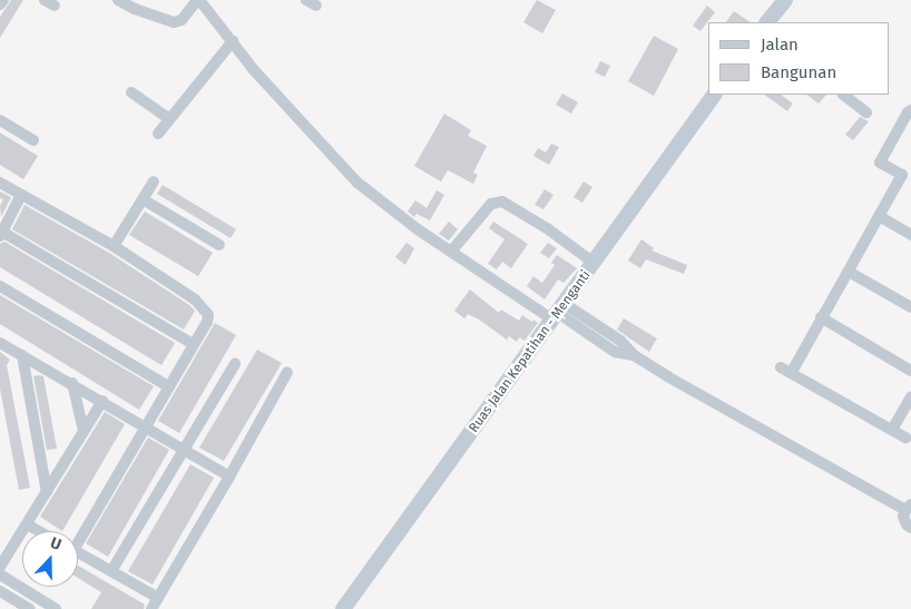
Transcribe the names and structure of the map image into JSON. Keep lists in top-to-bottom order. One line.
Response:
{"streets":{"main road":["Ruas Jalan Kepatihan - Menganti"]},"legend":["Jalan","Bangunan"],"north":"top"}
